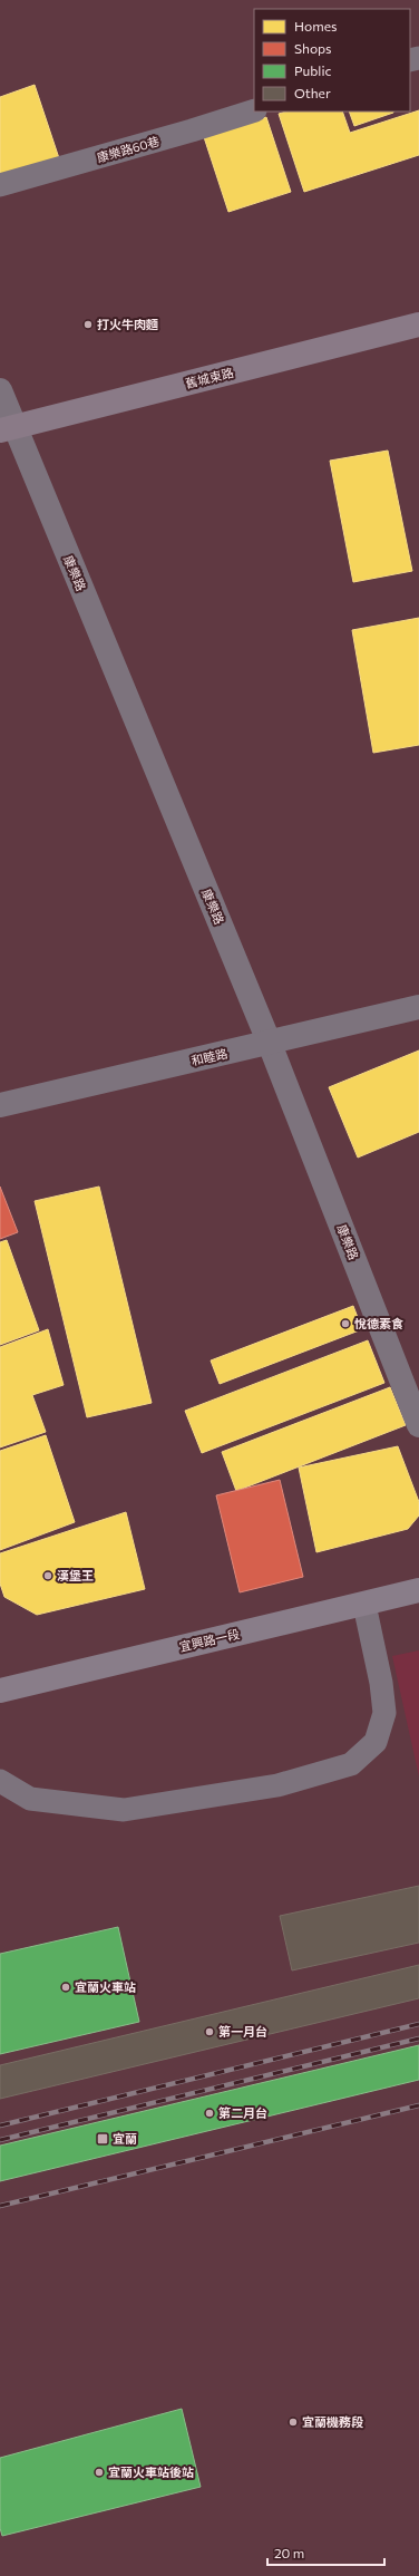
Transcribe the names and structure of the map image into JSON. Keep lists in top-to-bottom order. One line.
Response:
{"streets":{"main road":["舊城東路"],"street":["康樂路","和睦路","宜興路一段"],"lane":["康樂路60巷"]},"crossings":[["舊城東路","康樂路"],["康樂路","和睦路"]],"places":{"other":["打火牛肉麵","悅德素食","漢堡王","宜蘭火車站","第一月台","第二月台","宜蘭機務段","宜蘭火車站後站"],"transit":["宜蘭"]},"legend":["Homes","Shops","Public","Other"],"scale_bar":"20 m"}
